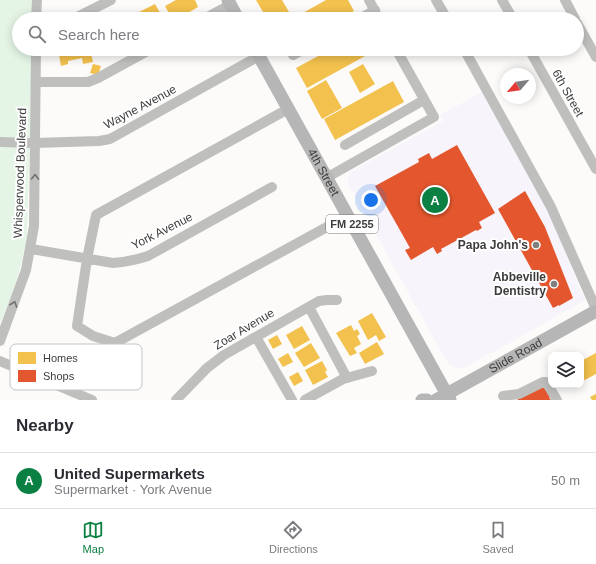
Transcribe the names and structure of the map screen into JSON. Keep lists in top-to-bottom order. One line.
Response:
{"streets":{"main road":["4th Street","FM 2255","Slide Road"],"street":["6th Street","Wayne Avenue","Whisperwood Boulevard","York Avenue","Zoar Avenue"]},"crossings":[["Wayne Avenue","Whisperwood Boulevard"],["4th Street","Slide Road"],["Whisperwood Boulevard","York Avenue"]],"one_way":["Whisperwood Boulevard"],"places":["Papa John's","Abbeville Dentistry"],"legend":["Homes","Shops"],"north":"bottom left","page":{"search":"Search here","pins":"A","heading":"Nearby","list":[{"mark":"A","name":"United Supermarkets","note":"Supermarket · York Avenue","value":"50 m"}],"nav":["Map","Directions","Saved"]}}
